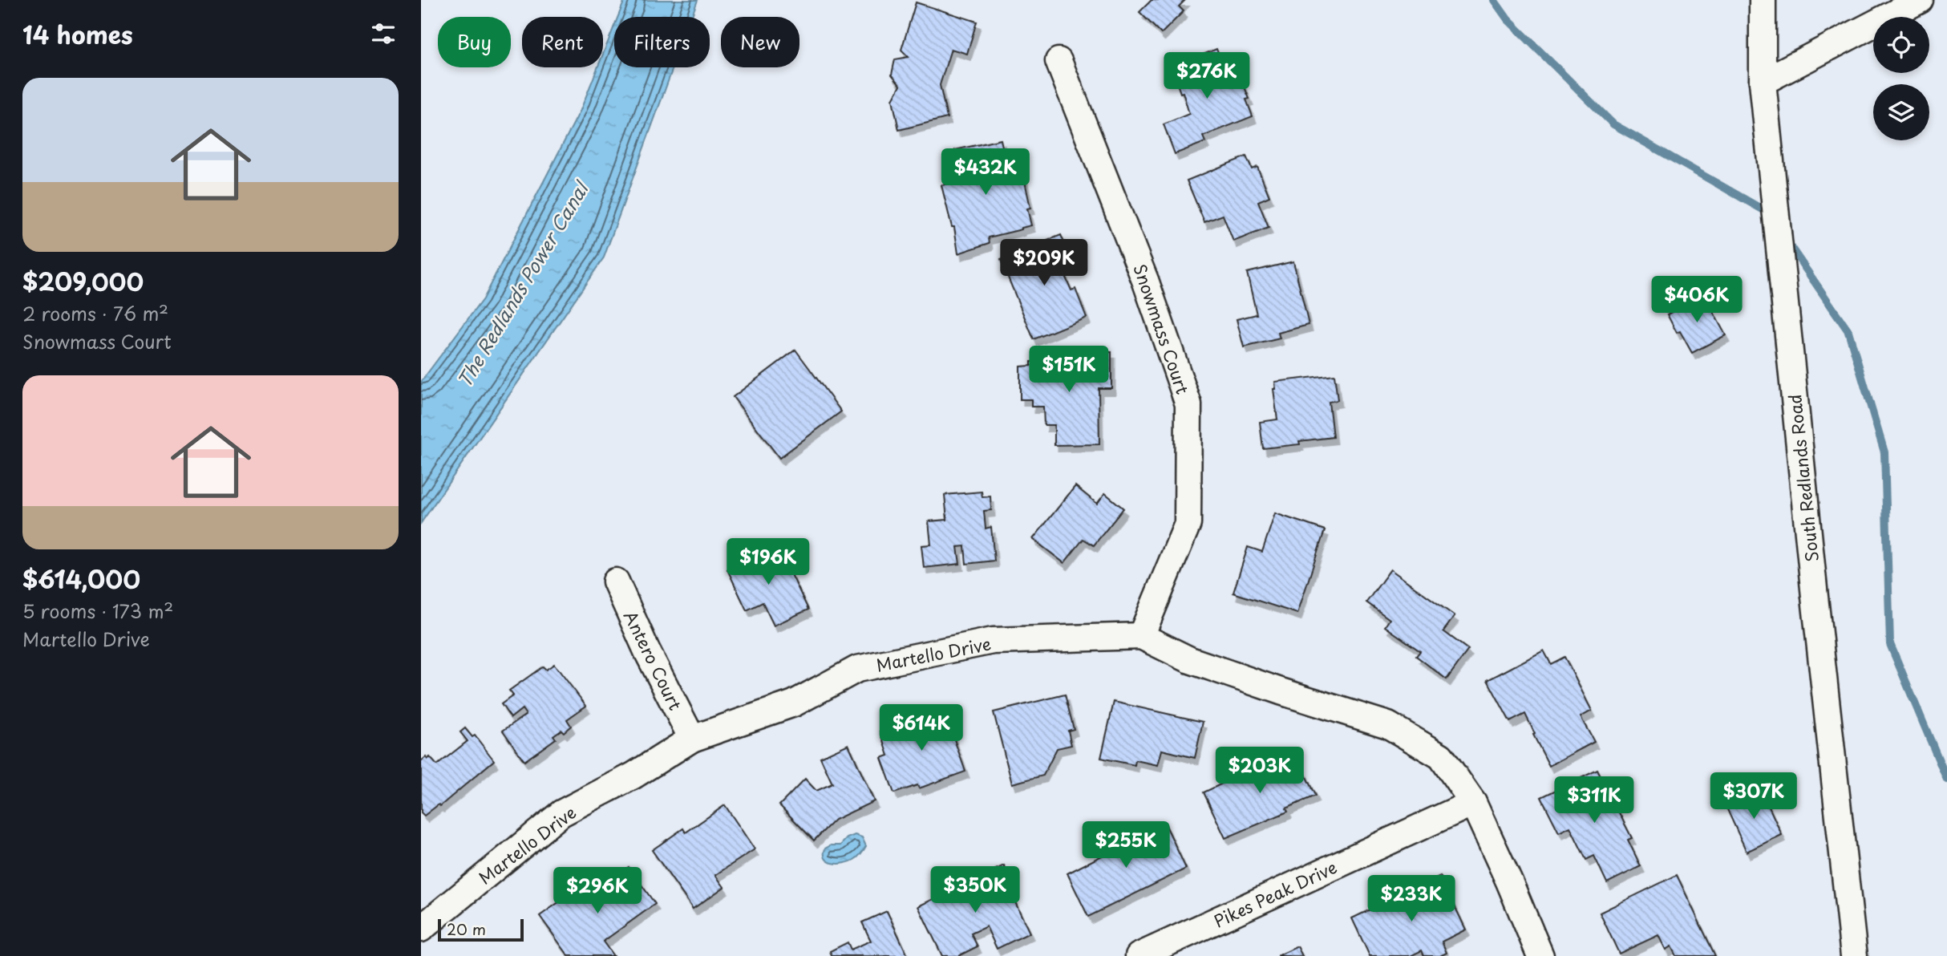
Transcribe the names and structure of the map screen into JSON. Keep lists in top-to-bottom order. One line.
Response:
{"streets":{"street":["Snowmass Court","South Redlands Road","Martello Drive","Antero Court","Pikes Peak Drive"]},"crossings":[["Snowmass Court","Martello Drive"],["Martello Drive","Antero Court"],["Martello Drive","Pikes Peak Drive"]],"water":["The Redlands Power Canal"],"scale_bar":"20 m","page":{"heading":"14 homes","chip":["Buy","Rent","Filters","New"],"price":["$276K","$432K","$209K","$406K","$151K","$196K","$614K","$203K","$307K","$311K","$255K","$350K","$296K","$233K"],"list":[{"name":"$209,000","note":"2 rooms · 76 m² · Snowmass Court"},{"name":"$614,000","note":"5 rooms · 173 m² · Martello Drive"}],"scale":"20 m"}}
